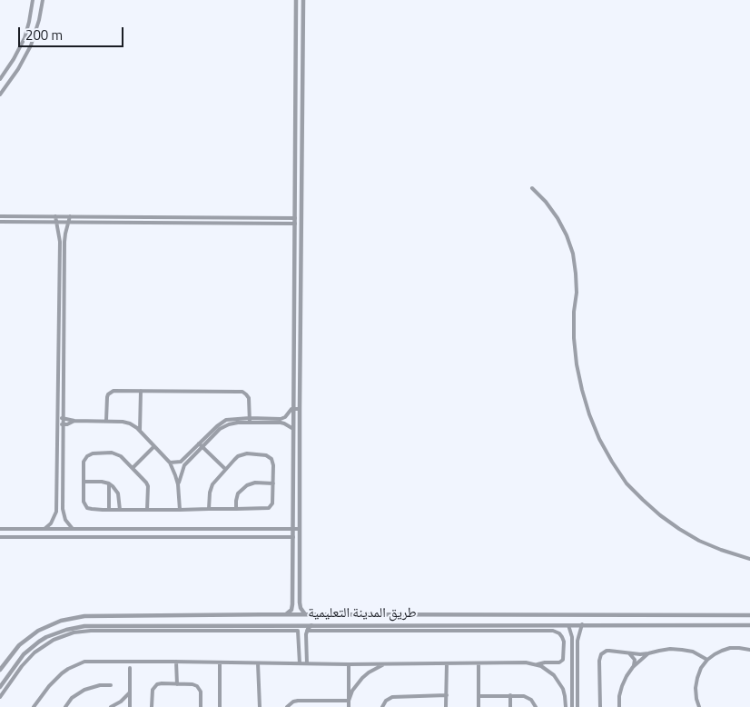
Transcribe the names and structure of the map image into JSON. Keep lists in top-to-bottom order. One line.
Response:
{"streets":{"street":["طريق المدينة التعليمية"]},"scale_bar":"200 m"}
